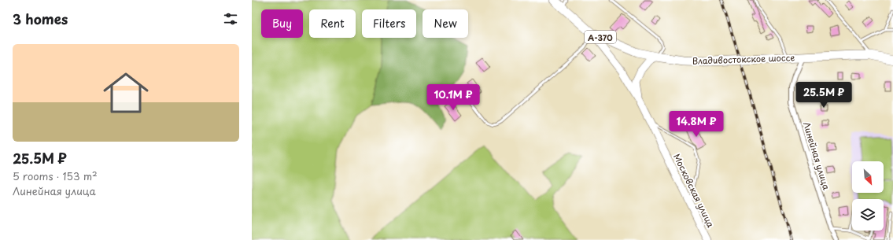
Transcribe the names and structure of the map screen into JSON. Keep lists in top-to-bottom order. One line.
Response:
{"streets":{"highway":["А-370","Владивостокское шоссе"],"main road":["Московская улица"],"street":["Линейная улица"]},"crossings":[["Владивостокское шоссе","Линейная улица"],["Владивостокское шоссе","Московская улица"]],"north":"bottom right","page":{"heading":"3 homes","chip":["Buy","Rent","Filters","New"],"list":[{"name":"25.5M ₽","note":"5 rooms · 153 m² · Линейная улица"}],"price":["25.5M ₽","10.1M ₽","14.8M ₽"]}}
